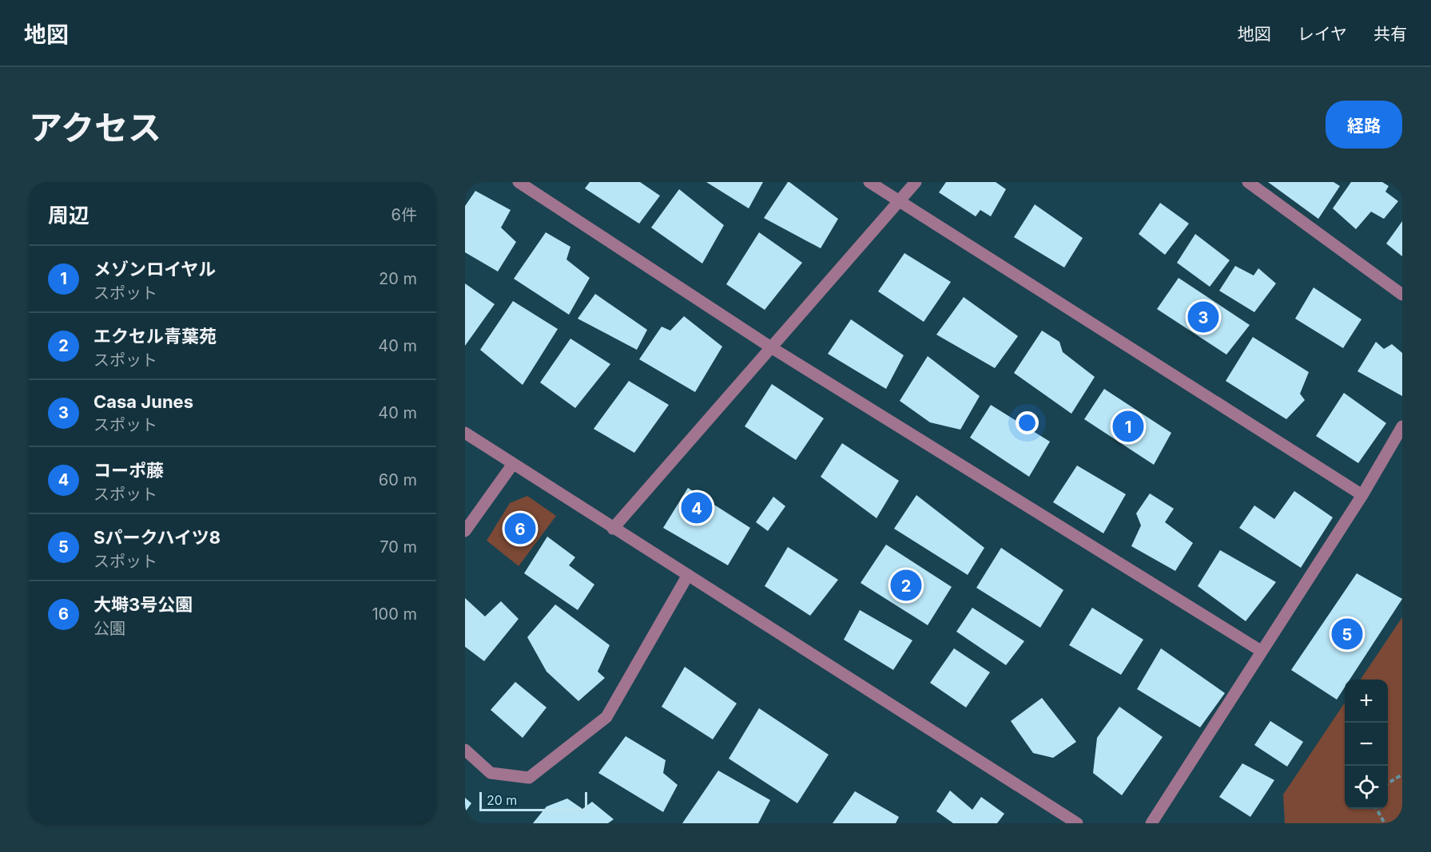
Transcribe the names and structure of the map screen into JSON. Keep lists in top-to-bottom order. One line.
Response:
{"scale_bar":"20 m","page":{"header":"地図","nav":["地図","レイヤ","共有"],"title":"アクセス","buttons":"経路","heading":["周辺","6件"],"list":[{"mark":"1","name":"メゾンロイヤル","note":"スポット","value":"20 m"},{"mark":"2","name":"エクセル青葉苑","note":"スポット","value":"40 m"},{"mark":"3","name":"Casa Junes","note":"スポット","value":"40 m"},{"mark":"4","name":"コーポ藤","note":"スポット","value":"60 m"},{"mark":"5","name":"Sパークハイツ8","note":"スポット","value":"70 m"},{"mark":"6","name":"大塒3号公園","note":"公園","value":"100 m"}],"pins":["3","1","4","6","2","5"],"map_buttons":["+","−"],"scale":"20 m"}}
